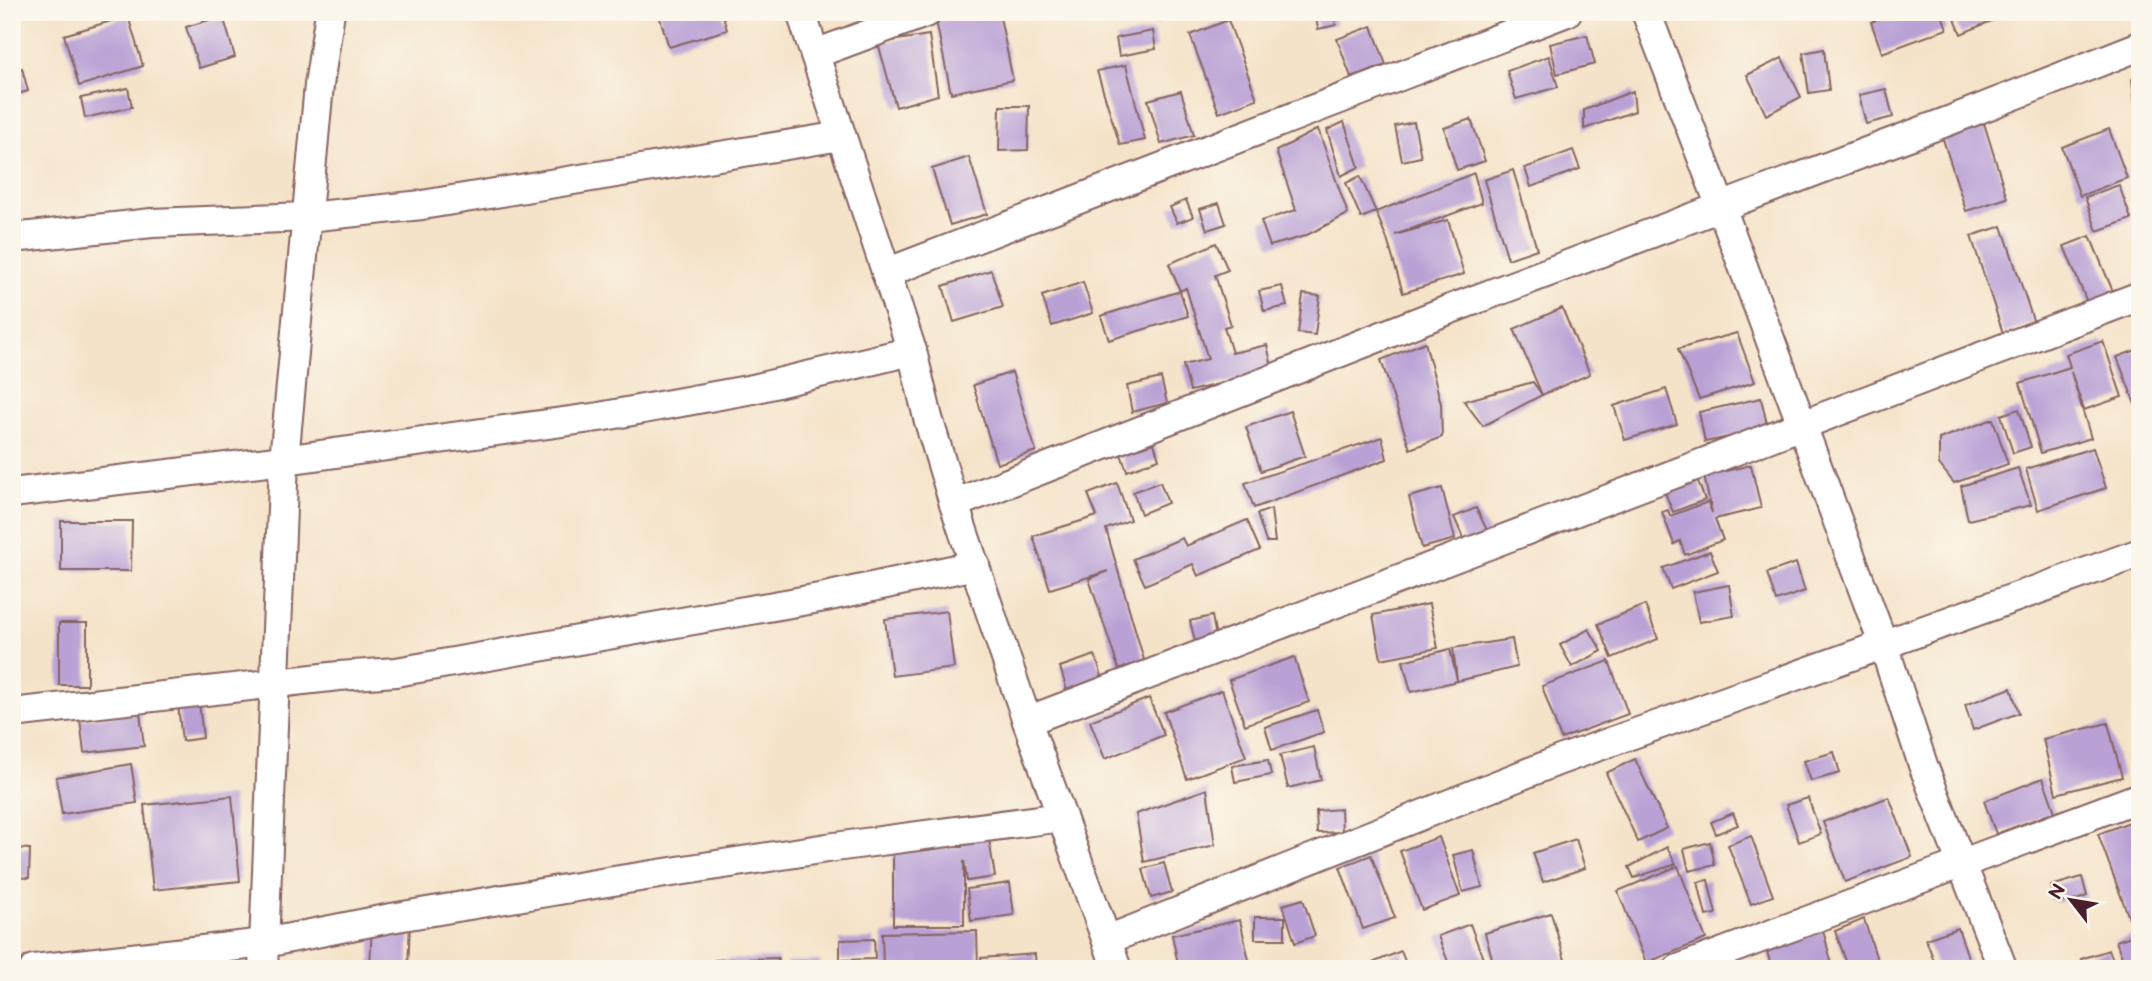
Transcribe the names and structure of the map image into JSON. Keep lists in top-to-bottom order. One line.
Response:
{"north":"top left"}
